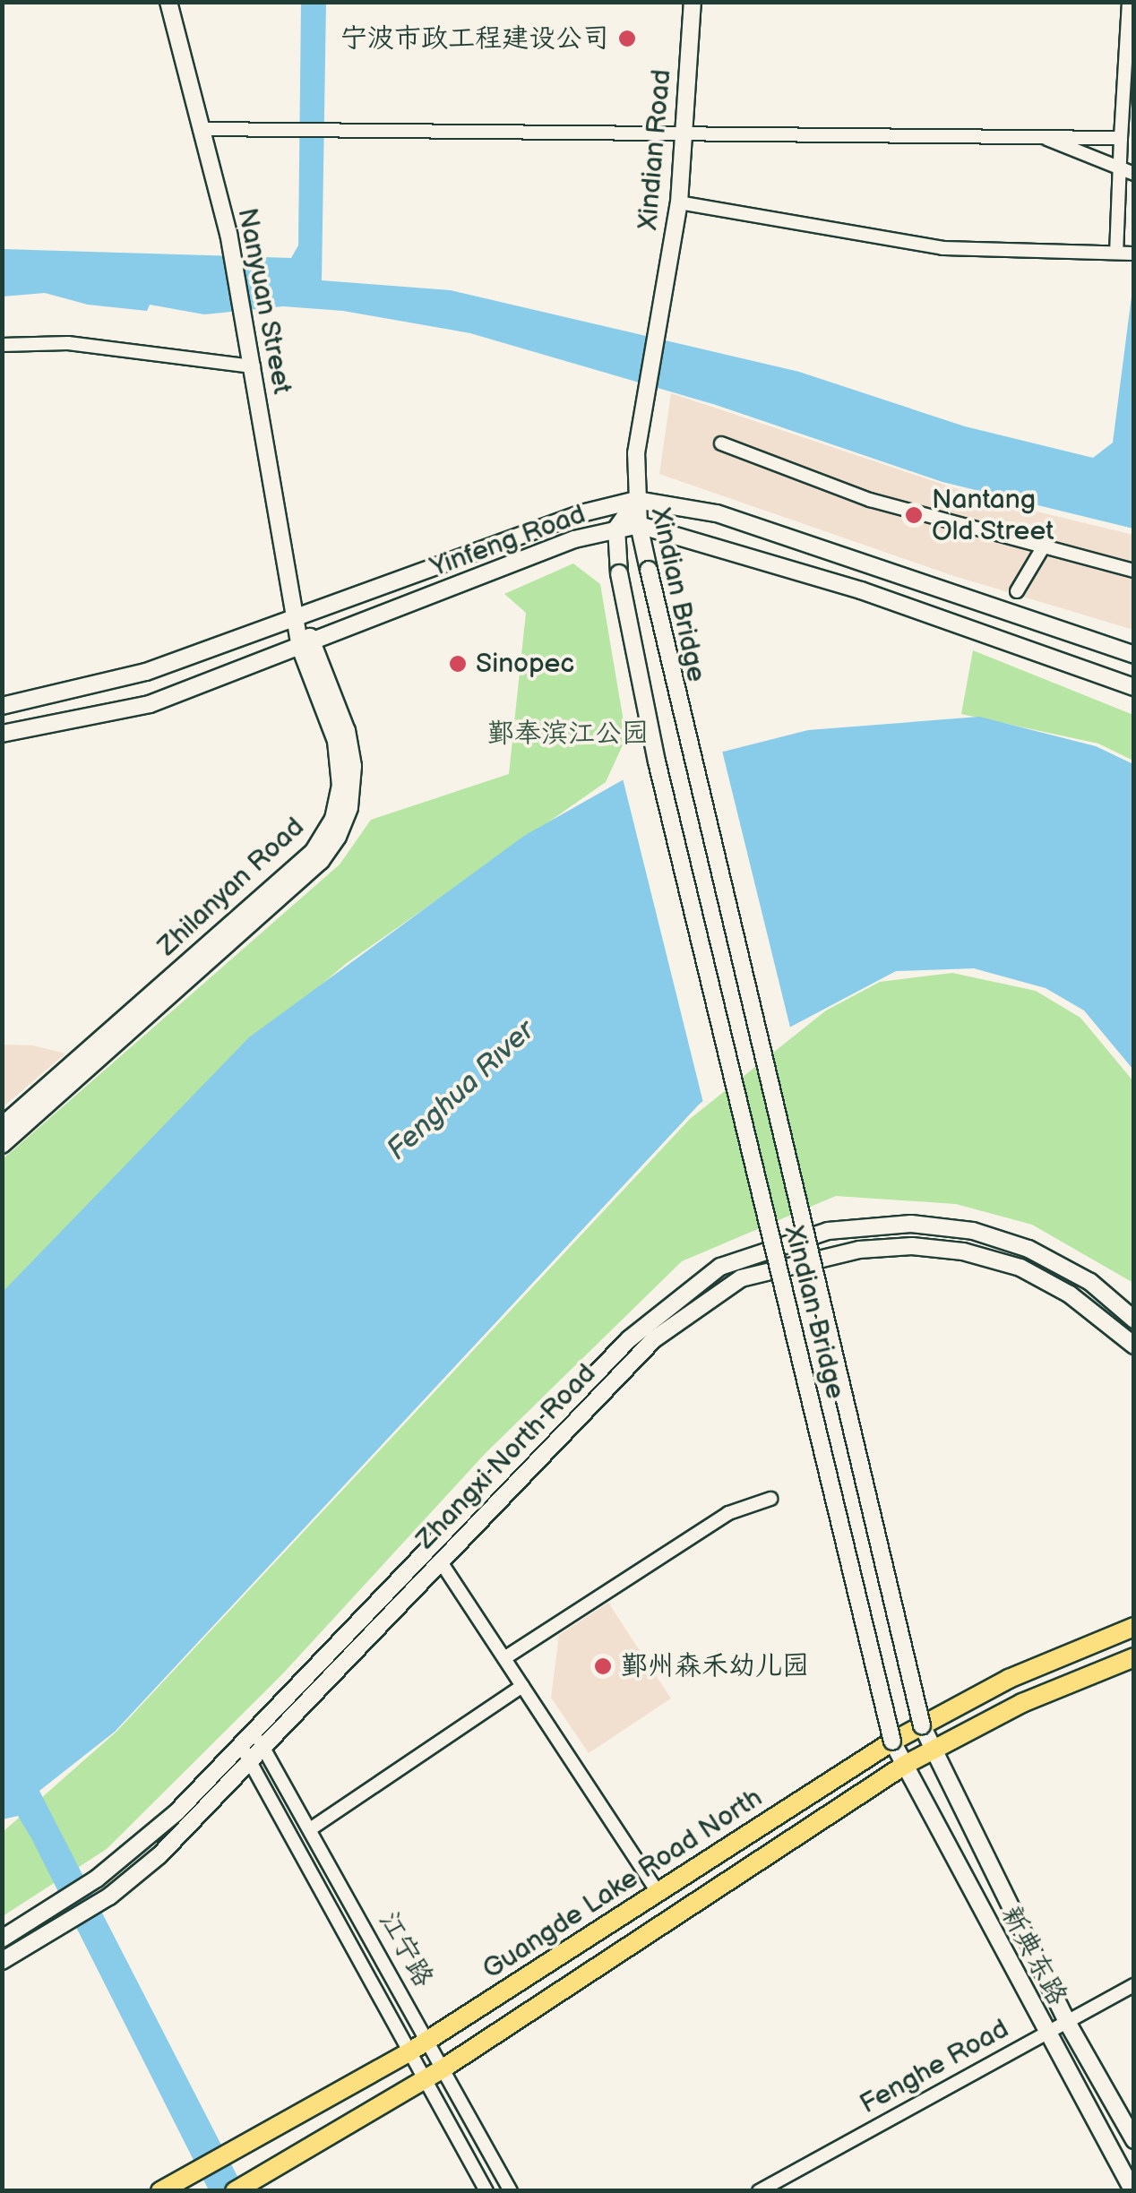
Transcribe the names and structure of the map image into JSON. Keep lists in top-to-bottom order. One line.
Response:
{"streets":{"main road":["Xindian Road","Nanyuan Street","Yinfeng Road","Xindian Bridge","Zhilanyan Road","Zhangxi North Road","Guangde Lake Road North","新典东路"],"street":["江宁路","Fenghe Road"]},"crossings":[["Xindian Road","Yinfeng Road"],["Xindian Road","Xindian Bridge"],["Nanyuan Street","Yinfeng Road"],["Nanyuan Street","Zhilanyan Road"],["Yinfeng Road","Xindian Bridge"],["Yinfeng Road","Zhilanyan Road"],["Xindian Bridge","Guangde Lake Road North"],["Xindian Bridge","新典东路"],["Zhangxi North Road","江宁路"],["Guangde Lake Road North","江宁路"],["Guangde Lake Road North","新典东路"],["新典东路","Fenghe Road"]],"water":["Fenghua Rıver"],"parks":["鄞奉滨江公园"],"places":["宁波市政工程建设公司","Nantang Old Street","Sinopec","鄞州森禾幼儿园"]}
